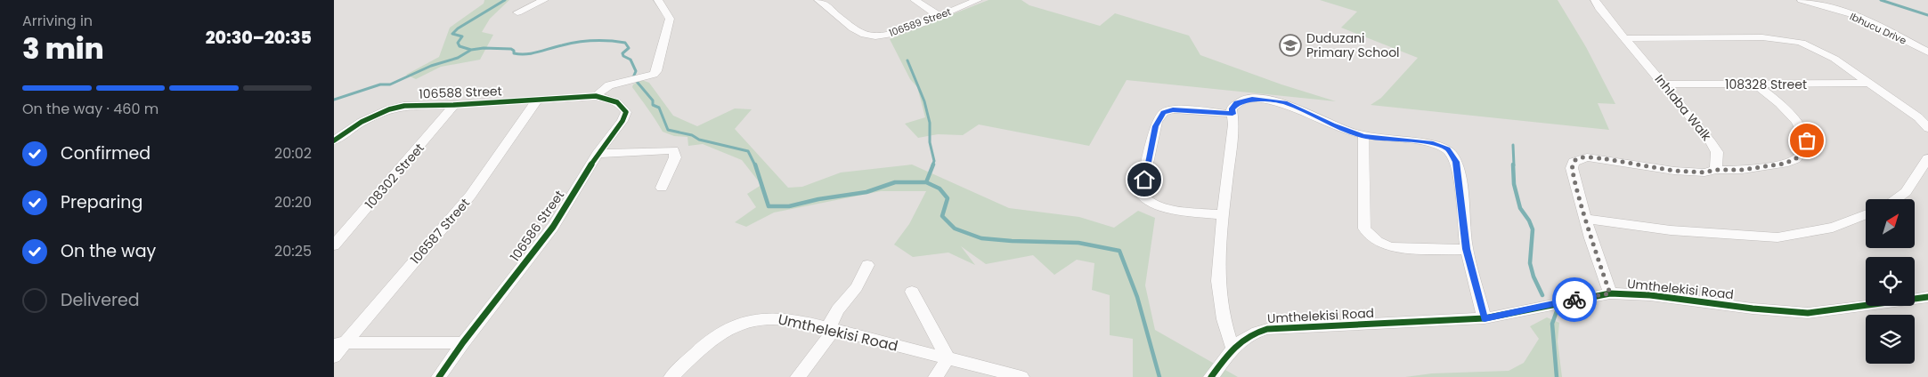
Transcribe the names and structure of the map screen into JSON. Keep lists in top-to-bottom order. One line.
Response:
{"streets":{"street":["106589 Street","Ibhucu Drive","108328 Street","106588 Street","Inhlaba Walk","108302 Street","106586 Street","106587 Street","Umthelekisi Road"]},"crossings":[["108328 Street","Inhlaba Walk"],["106588 Street","108302 Street"],["106588 Street","106586 Street"],["106588 Street","106587 Street"]],"places":{"school or university":["Duduzani Primary School"]},"north":"top right","page":{"heading":["3 min","Arriving in","20:30–20:35"],"bar":"On the way · 460 m","list":[["Confirmed","20:02"],["Preparing","20:20"],["On the way","20:25"],"Delivered"]}}
